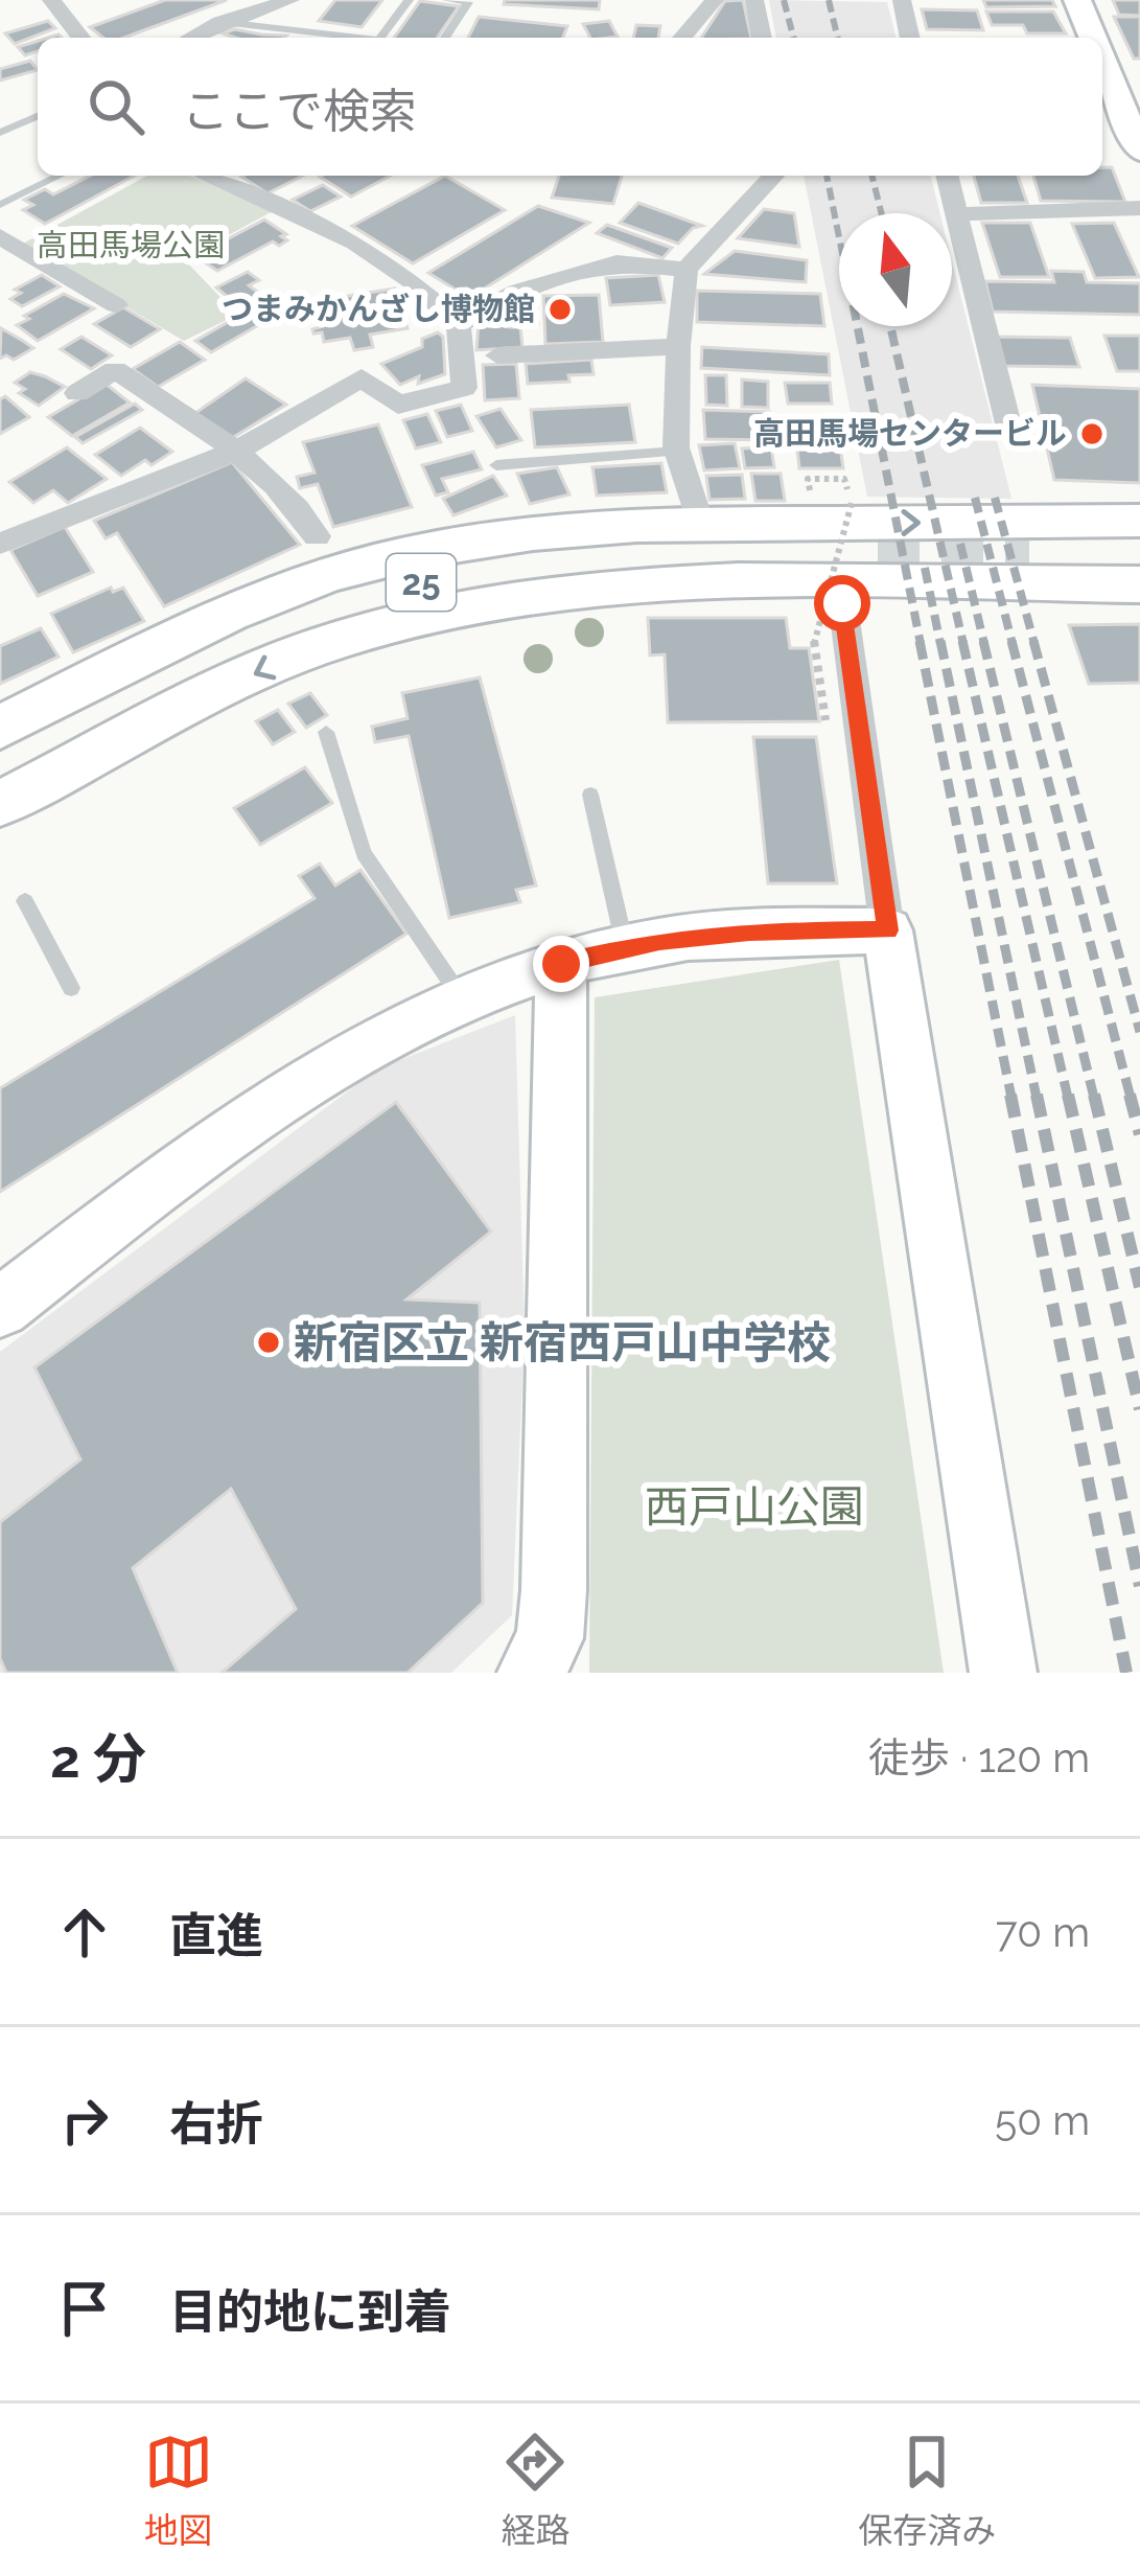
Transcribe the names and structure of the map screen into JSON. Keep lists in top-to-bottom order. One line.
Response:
{"streets":{"main road":["25"]},"parks":["高田馬場公園","西戸山公園"],"places":["つまみかんざし博物館","高田馬場センタービル","新宿区立 新宿西戸山中学校"],"north":"top","page":{"search":"ここで検索","heading":["2 分","徒歩 · 120 m"],"list":[["直進","70 m"],["右折","50 m"],"目的地に到着"],"nav":["地図","経路","保存済み"]}}
